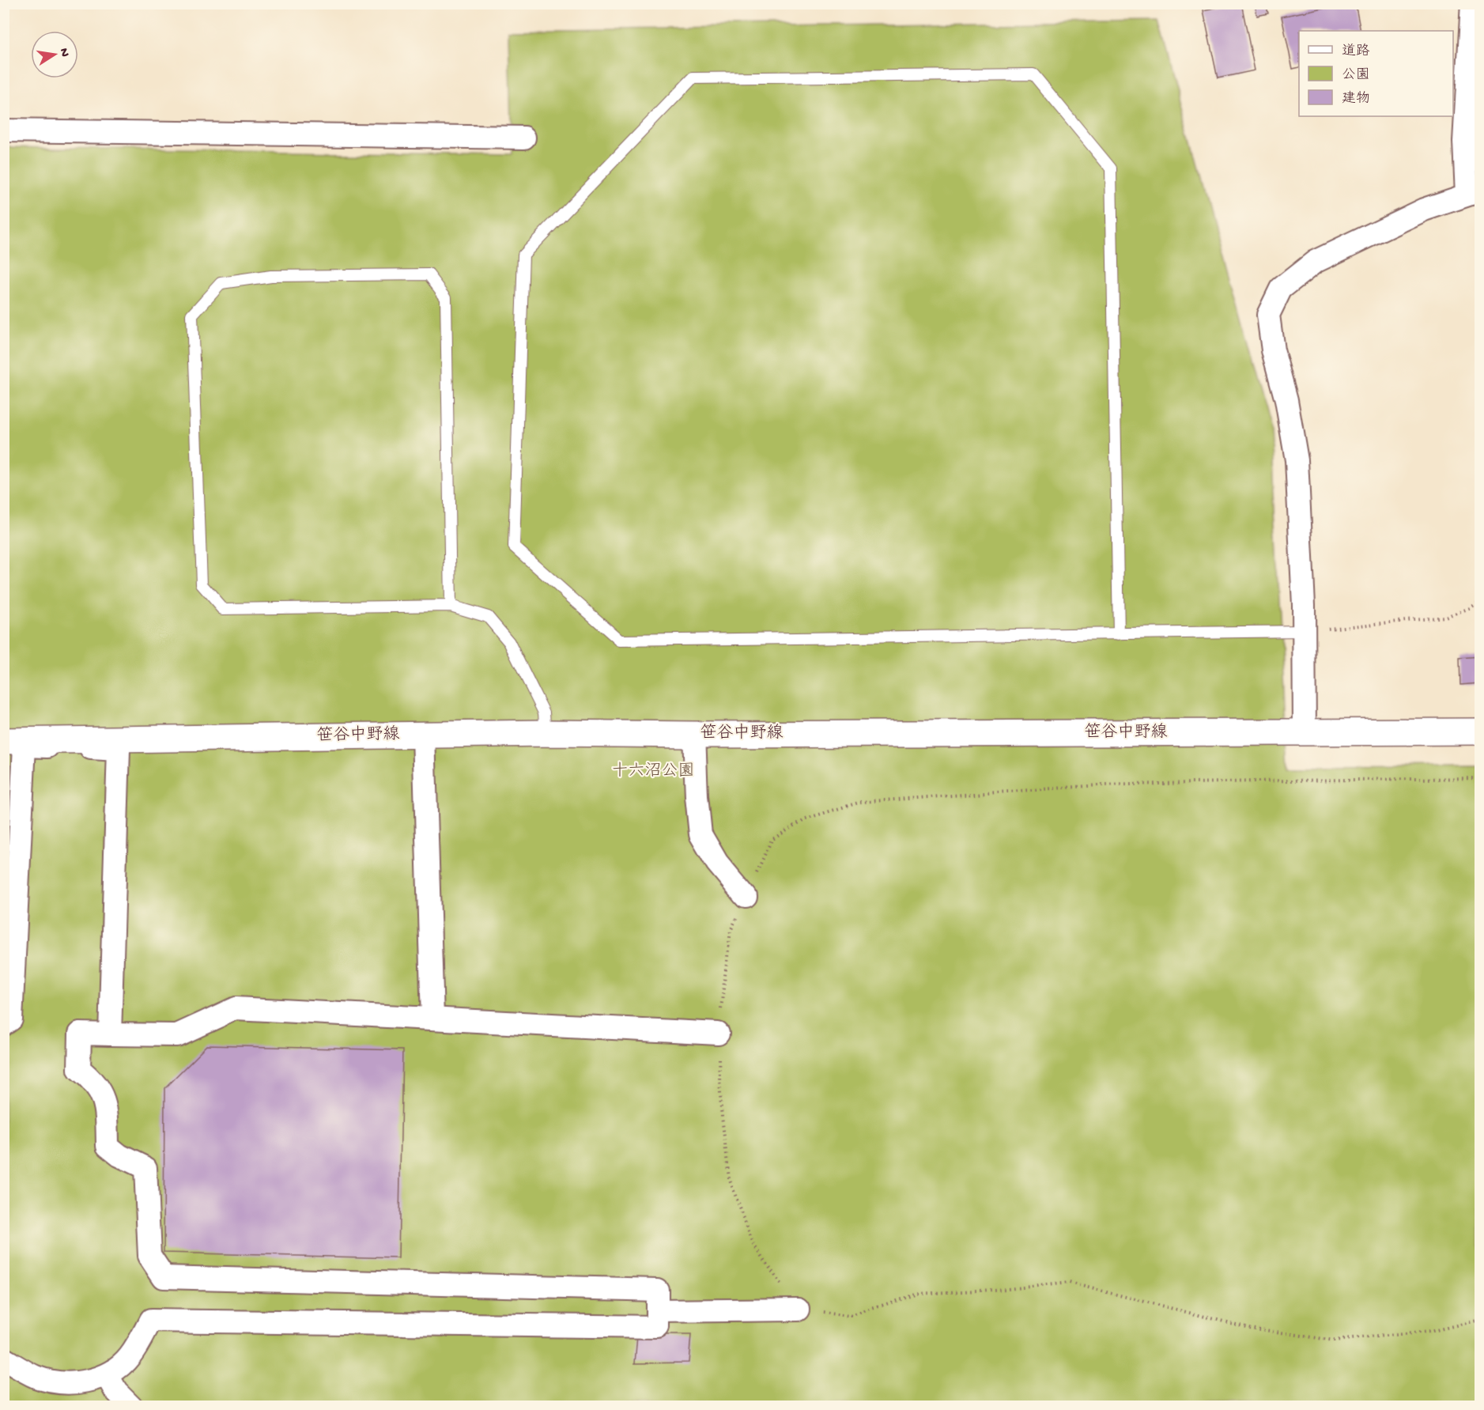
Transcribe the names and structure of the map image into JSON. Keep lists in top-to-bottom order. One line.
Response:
{"streets":{"street":["笹谷中野線"]},"parks":["十六沼公園"],"legend":["道路","公園","建物"],"north":"right"}
